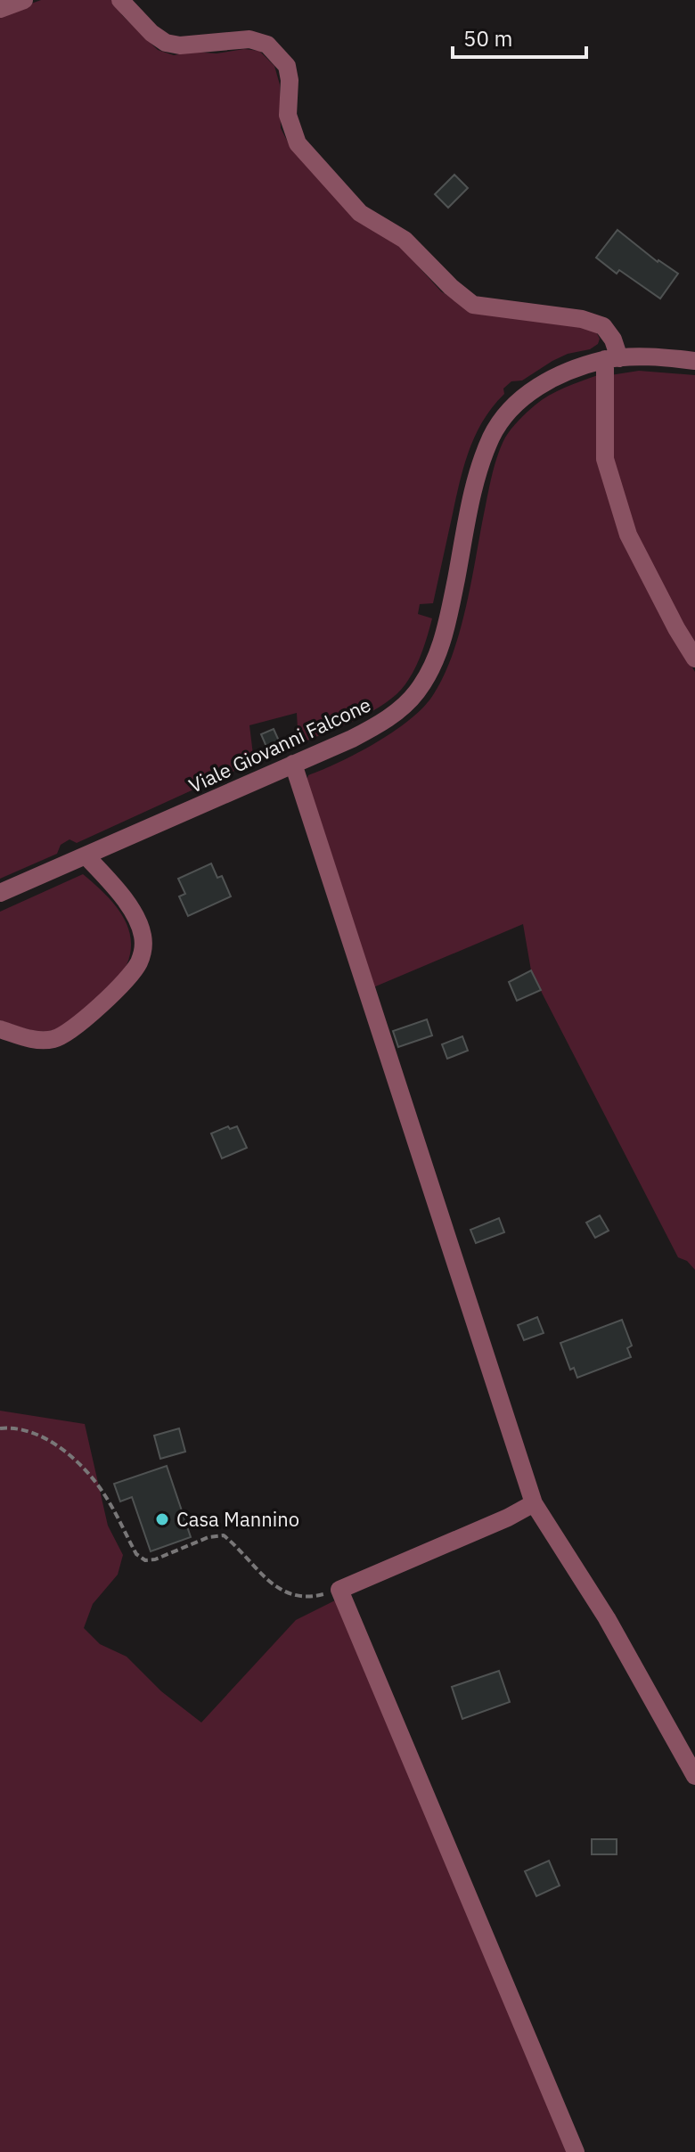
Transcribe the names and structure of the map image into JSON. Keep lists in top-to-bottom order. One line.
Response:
{"streets":{"street":["Viale Giovanni Falcone"]},"places":["Casa Mannino"],"scale_bar":"50 m"}
